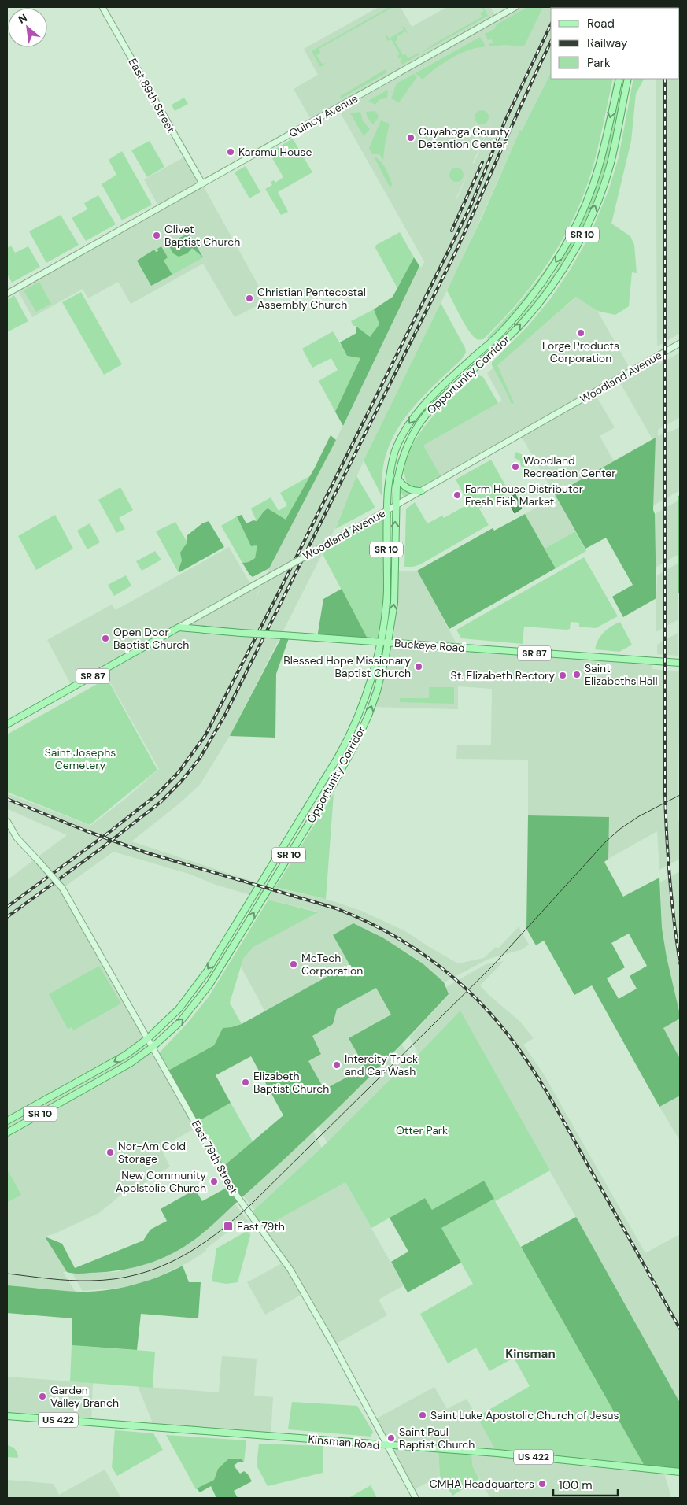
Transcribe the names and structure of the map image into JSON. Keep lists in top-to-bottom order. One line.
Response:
{"streets":{"main road":["East 89th Street","Quincy Avenue","SR 10","Opportunity Corridor","Woodland Avenue","Buckeye Road","SR 87","East 79th Street","US 422","Kinsman Road"]},"crossings":[["East 89th Street","Quincy Avenue"],["Opportunity Corridor","Woodland Avenue"],["Opportunity Corridor","Buckeye Road"],["Opportunity Corridor","East 79th Street"],["Woodland Avenue","Buckeye Road"],["East 79th Street","Kinsman Road"]],"districts":["Kinsman"],"parks":["Saint Josephs Cemetery","Otter Park"],"places":{"other":["Cuyahoga County Detention Center","Karamu House","Olivet Baptist Church","Christian Pentecostal Assembly Church","Forge Products Corporation","Woodland Recreation Center","Farm House Distributor Fresh Fish Market","Open Door Baptist Church","Blessed Hope Missionary Baptist Church","Saint Elizabeths Hall","St. Elizabeth Rectory","McTech Corporation","Intercity Truck and Car Wash","Elizabeth Baptist Church","Nor-Am Cold Storage","New Community Apolstolic Church","Garden Valley Branch","Saint Luke Apostolic Church of Jesus","Saint Paul Baptist Church","CMHA Headquarters"],"transit":["East 79th"]},"legend":["Road","Railway","Park"],"scale_bar":"100 m","north":"top left"}
